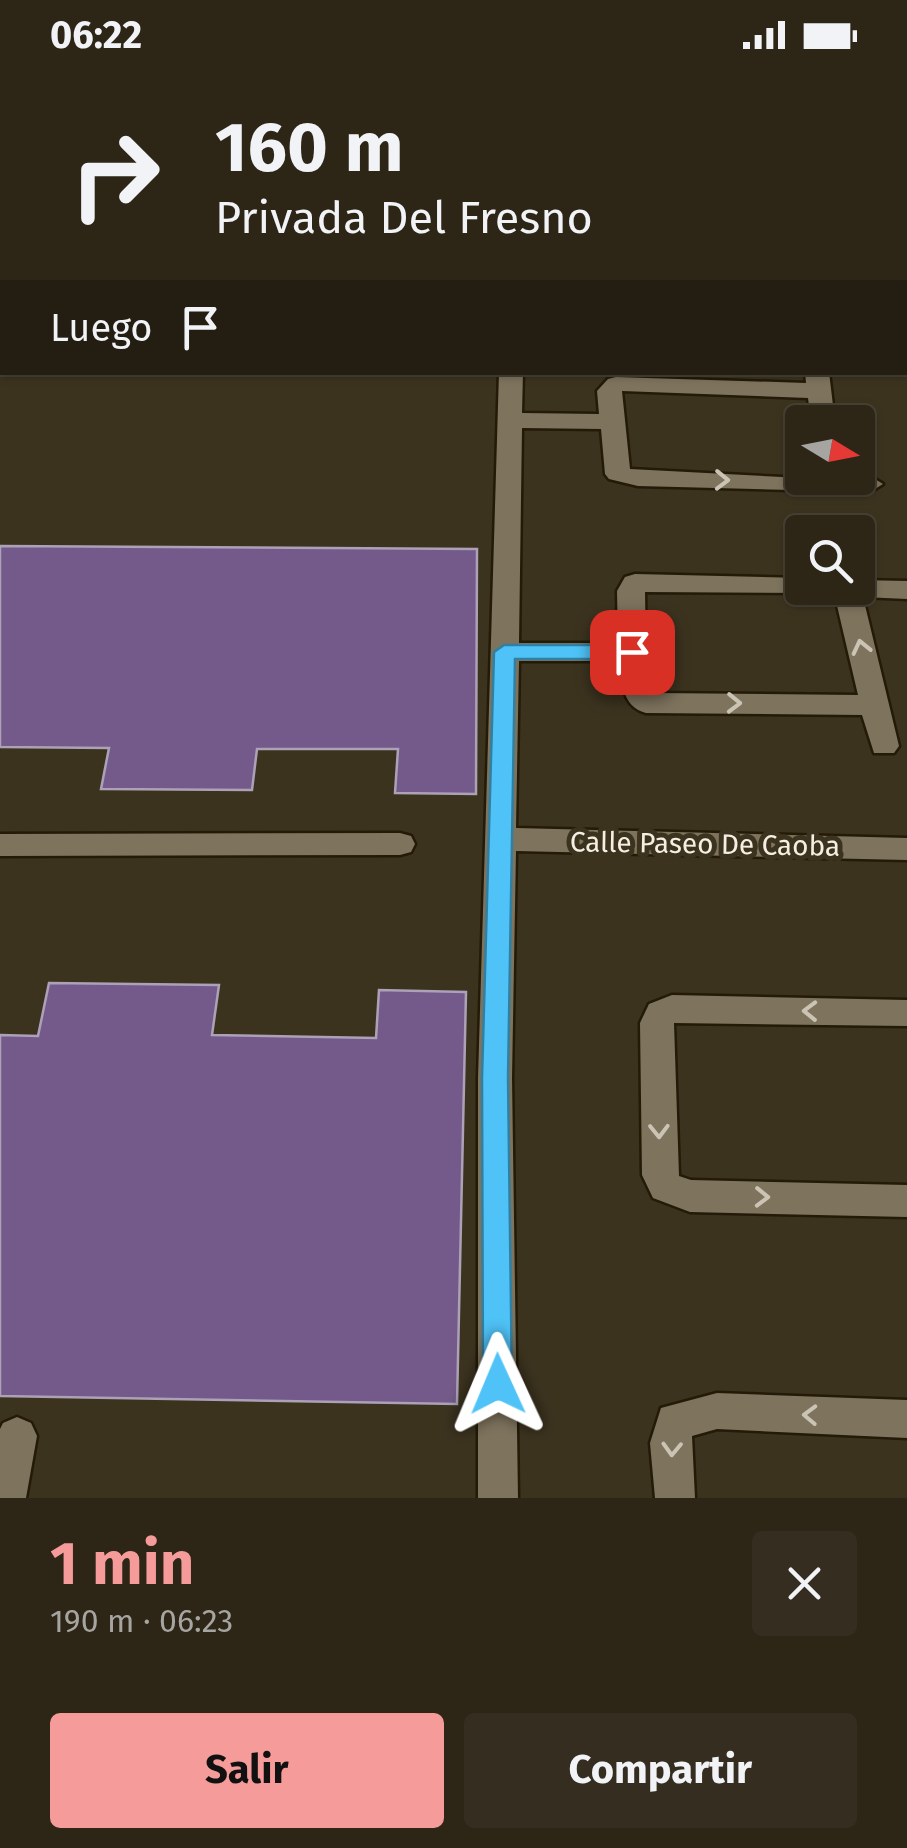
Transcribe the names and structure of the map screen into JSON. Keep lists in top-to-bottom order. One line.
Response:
{"streets":{"street":["Calle Paseo De Caoba"]},"north":"right","page":{"status":"06:22","turn":["160 m","Privada Del Fresno"],"then":"Luego","heading":["1 min","190 m · 06:23"],"buttons":["Salir","Compartir"]}}
